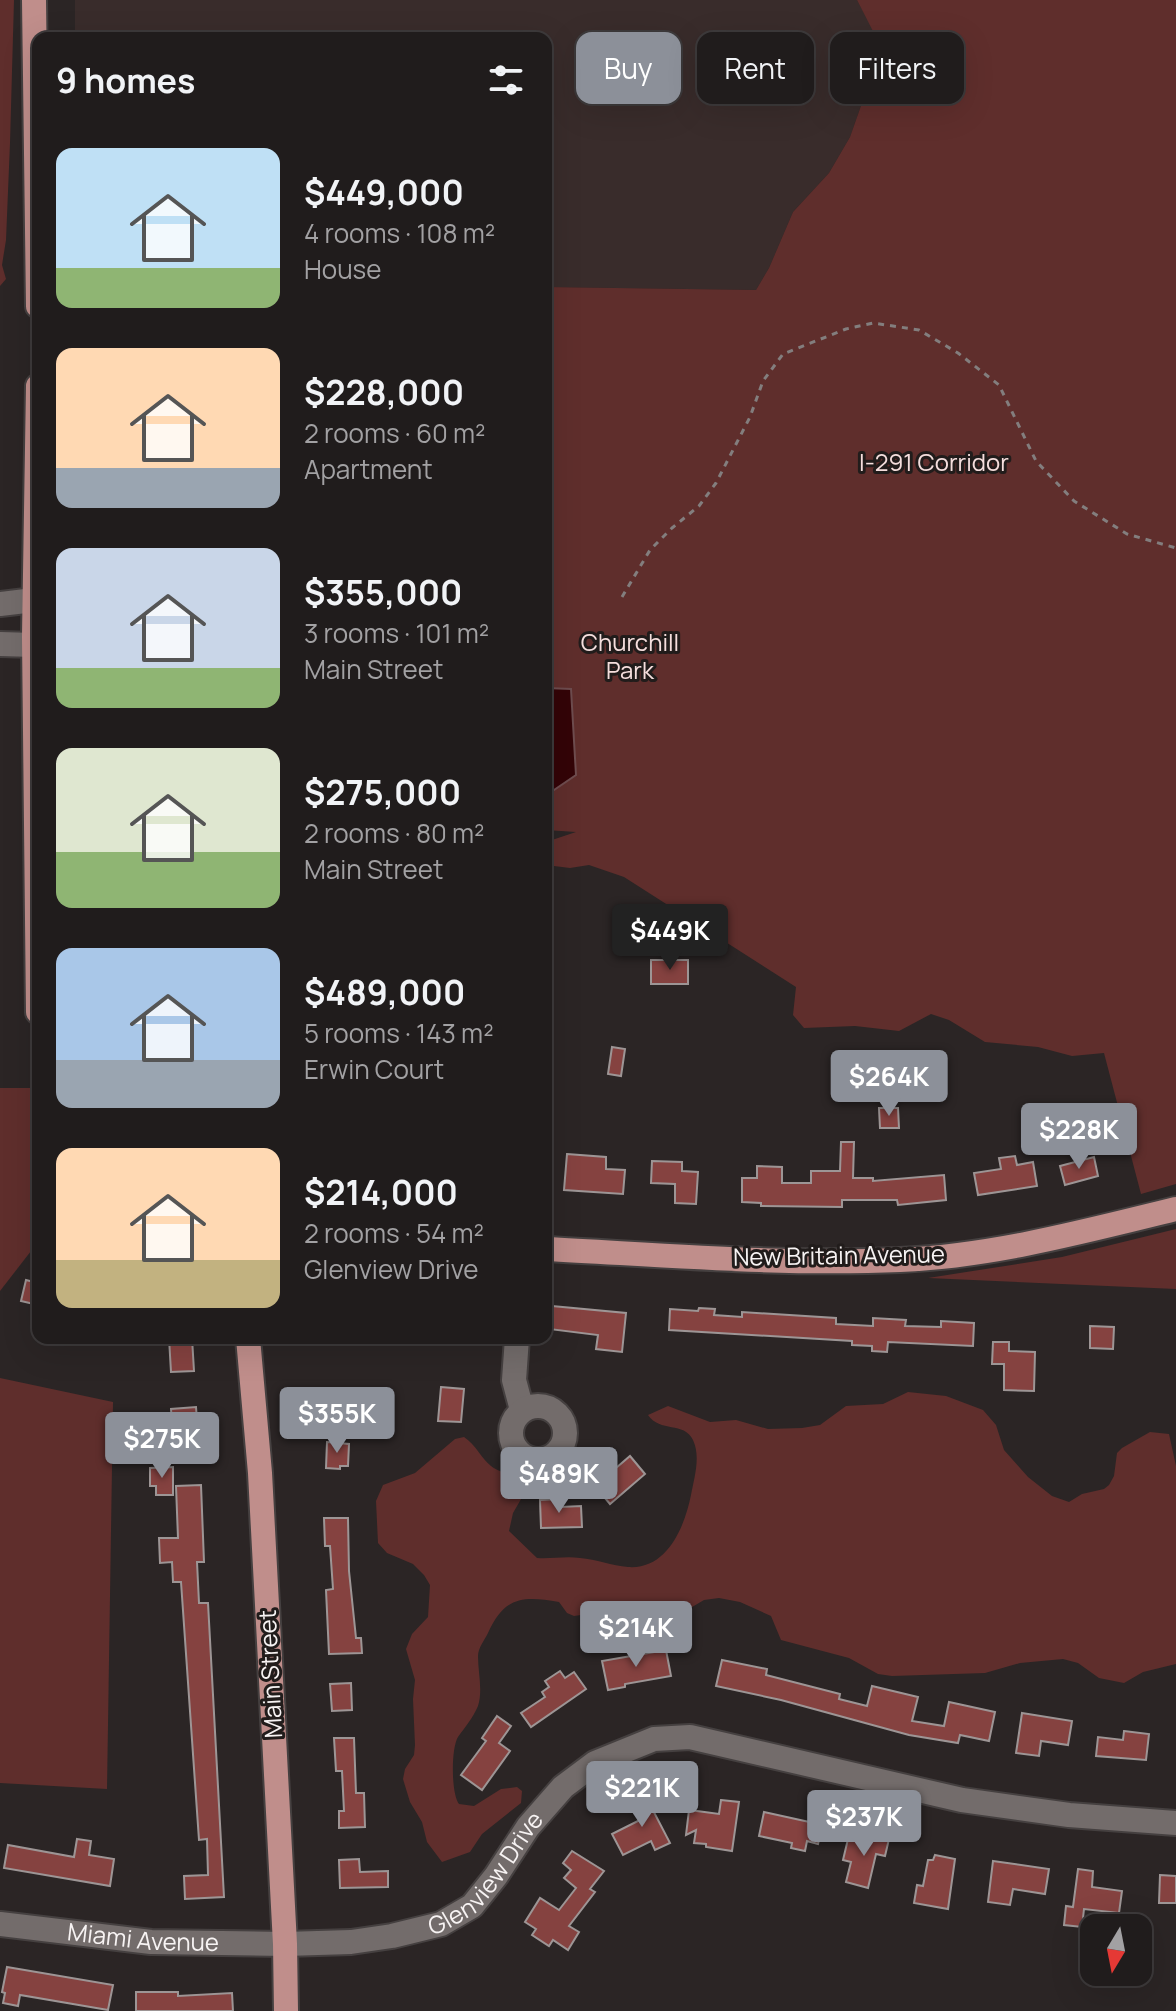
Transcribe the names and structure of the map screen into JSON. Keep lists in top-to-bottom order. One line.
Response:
{"streets":{"main road":["New Britain Avenue","Main Street"],"street":["Glenview Drive","Miami Avenue"]},"crossings":[["Main Street","Glenview Drive"],["Main Street","Miami Avenue"],["Glenview Drive","Miami Avenue"]],"parks":["I-291 Corridor","Churchill Park"],"north":"bottom","page":{"chip":["Buy","Rent","Filters"],"heading":"9 homes","list":[{"name":"$449,000","note":"4 rooms · 108 m² · House"},{"name":"$228,000","note":"2 rooms · 60 m² · Apartment"},{"name":"$355,000","note":"3 rooms · 101 m² · Main Street"},{"name":"$275,000","note":"2 rooms · 80 m² · Main Street"},{"name":"$489,000","note":"5 rooms · 143 m² · Erwin Court"},{"name":"$214,000","note":"2 rooms · 54 m² · Glenview Drive"}],"price":["$449K","$264K","$228K","$355K","$275K","$489K","$214K","$221K","$237K"]}}
